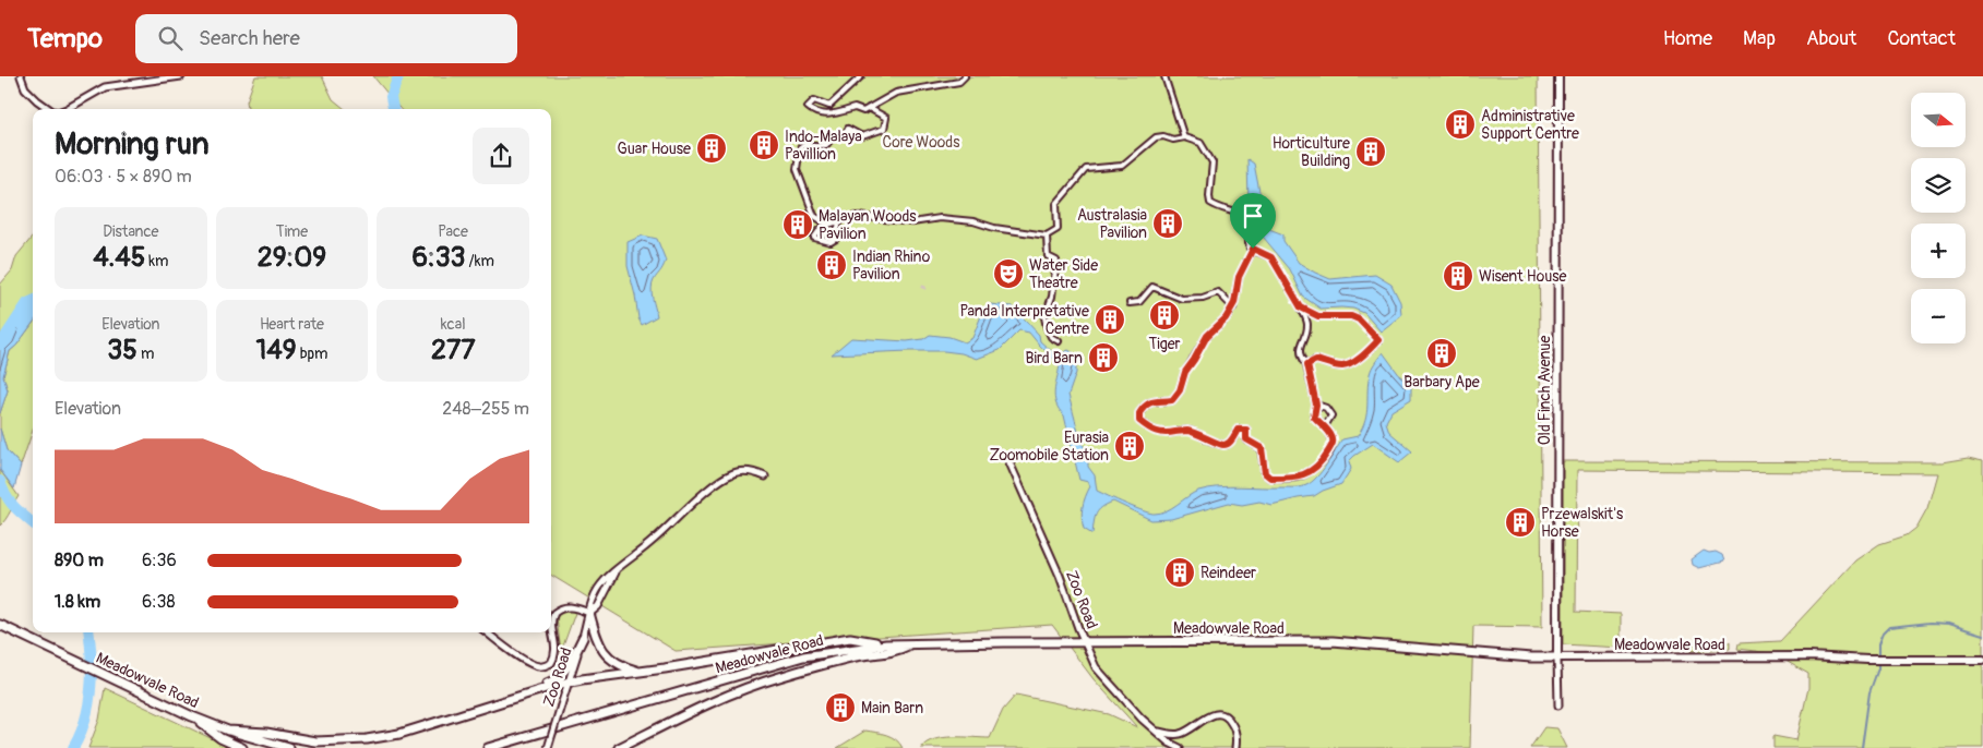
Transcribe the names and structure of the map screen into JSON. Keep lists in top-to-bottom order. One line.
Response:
{"streets":{"main road":["Meadowvale Road"],"street":["Old Finch Avenue","Zoo Road"]},"crossings":[["Old Finch Avenue","Meadowvale Road"],["Zoo Road","Meadowvale Road"]],"parks":["Core Woods"],"places":{"building":["Administrative Support Centre","Indo-Malaya Pavillion","Guar House","Horticulture Building","Australasia Pavilion","Malayan Woods Pavilion","Indian Rhino Pavilion","Wisent House","Tiger","Panda Interpretative Centre","Barbary Ape","Bird Barn","Eurasia Zoomobile Station","Przewalskit's Horse","Reindeer","Main Barn"],"theatre":["Water Side Theatre"]},"north":"right","page":{"header":"Tempo","search":"Search here","nav":["Home","Map","About","Contact"],"map_buttons":["+","−"],"heading":["Morning run","06:03 · 5 × 890 m"],"stats":[["Distance","4.45 km"],["Time","29:09"],["Pace","6:33 /km"],["Elevation","35 m"],["Heart rate","149 bpm"],["kcal","277"]],"chart":["Elevation","248–255 m"],"list":[{"name":"890 m","note":"6:36"},{"name":"1.8 km","note":"6:38"}]}}
